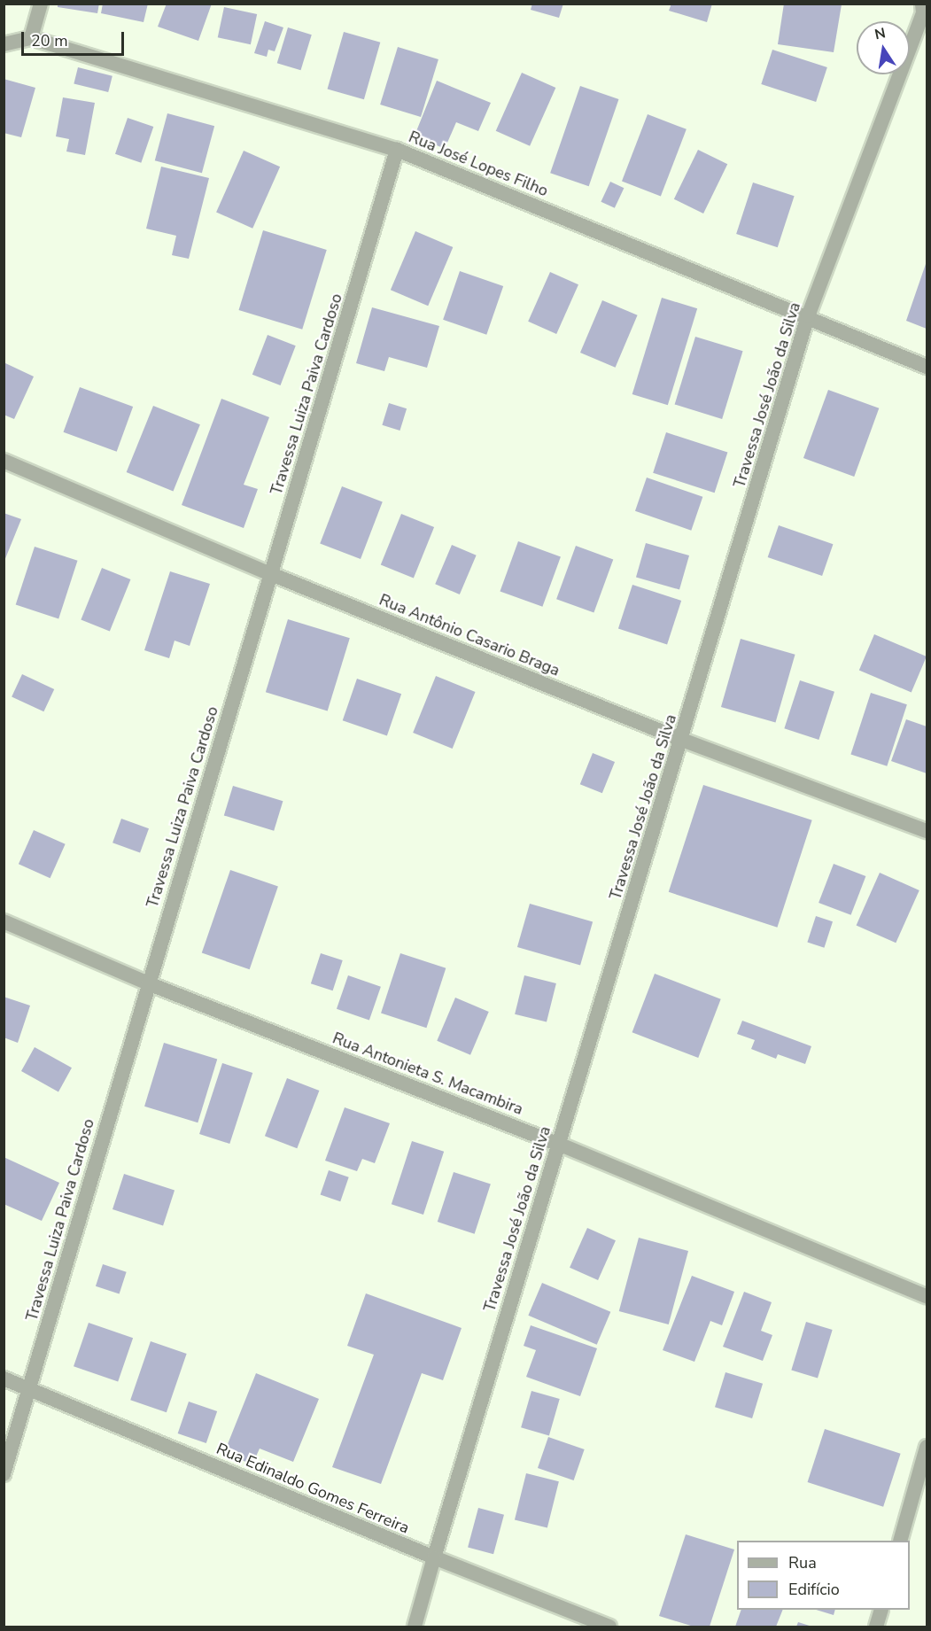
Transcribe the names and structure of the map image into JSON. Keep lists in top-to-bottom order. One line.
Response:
{"streets":{"street":["Rua José Lopes Filho","Travessa Luiza Paiva Cardoso","Travessa José João da Silva","Rua Antônio Casario Braga","Rua Antonieta S. Macambira","Rua Edinaldo Gomes Ferreira"]},"crossings":[["Rua José Lopes Filho","Travessa Luiza Paiva Cardoso"],["Rua José Lopes Filho","Travessa José João da Silva"],["Travessa Luiza Paiva Cardoso","Rua Antônio Casario Braga"],["Travessa Luiza Paiva Cardoso","Rua Antonieta S. Macambira"],["Travessa Luiza Paiva Cardoso","Rua Edinaldo Gomes Ferreira"],["Travessa José João da Silva","Rua Antônio Casario Braga"],["Travessa José João da Silva","Rua Antonieta S. Macambira"],["Travessa José João da Silva","Rua Edinaldo Gomes Ferreira"]],"legend":["Rua","Edifício"],"scale_bar":"20 m","north":"top"}
